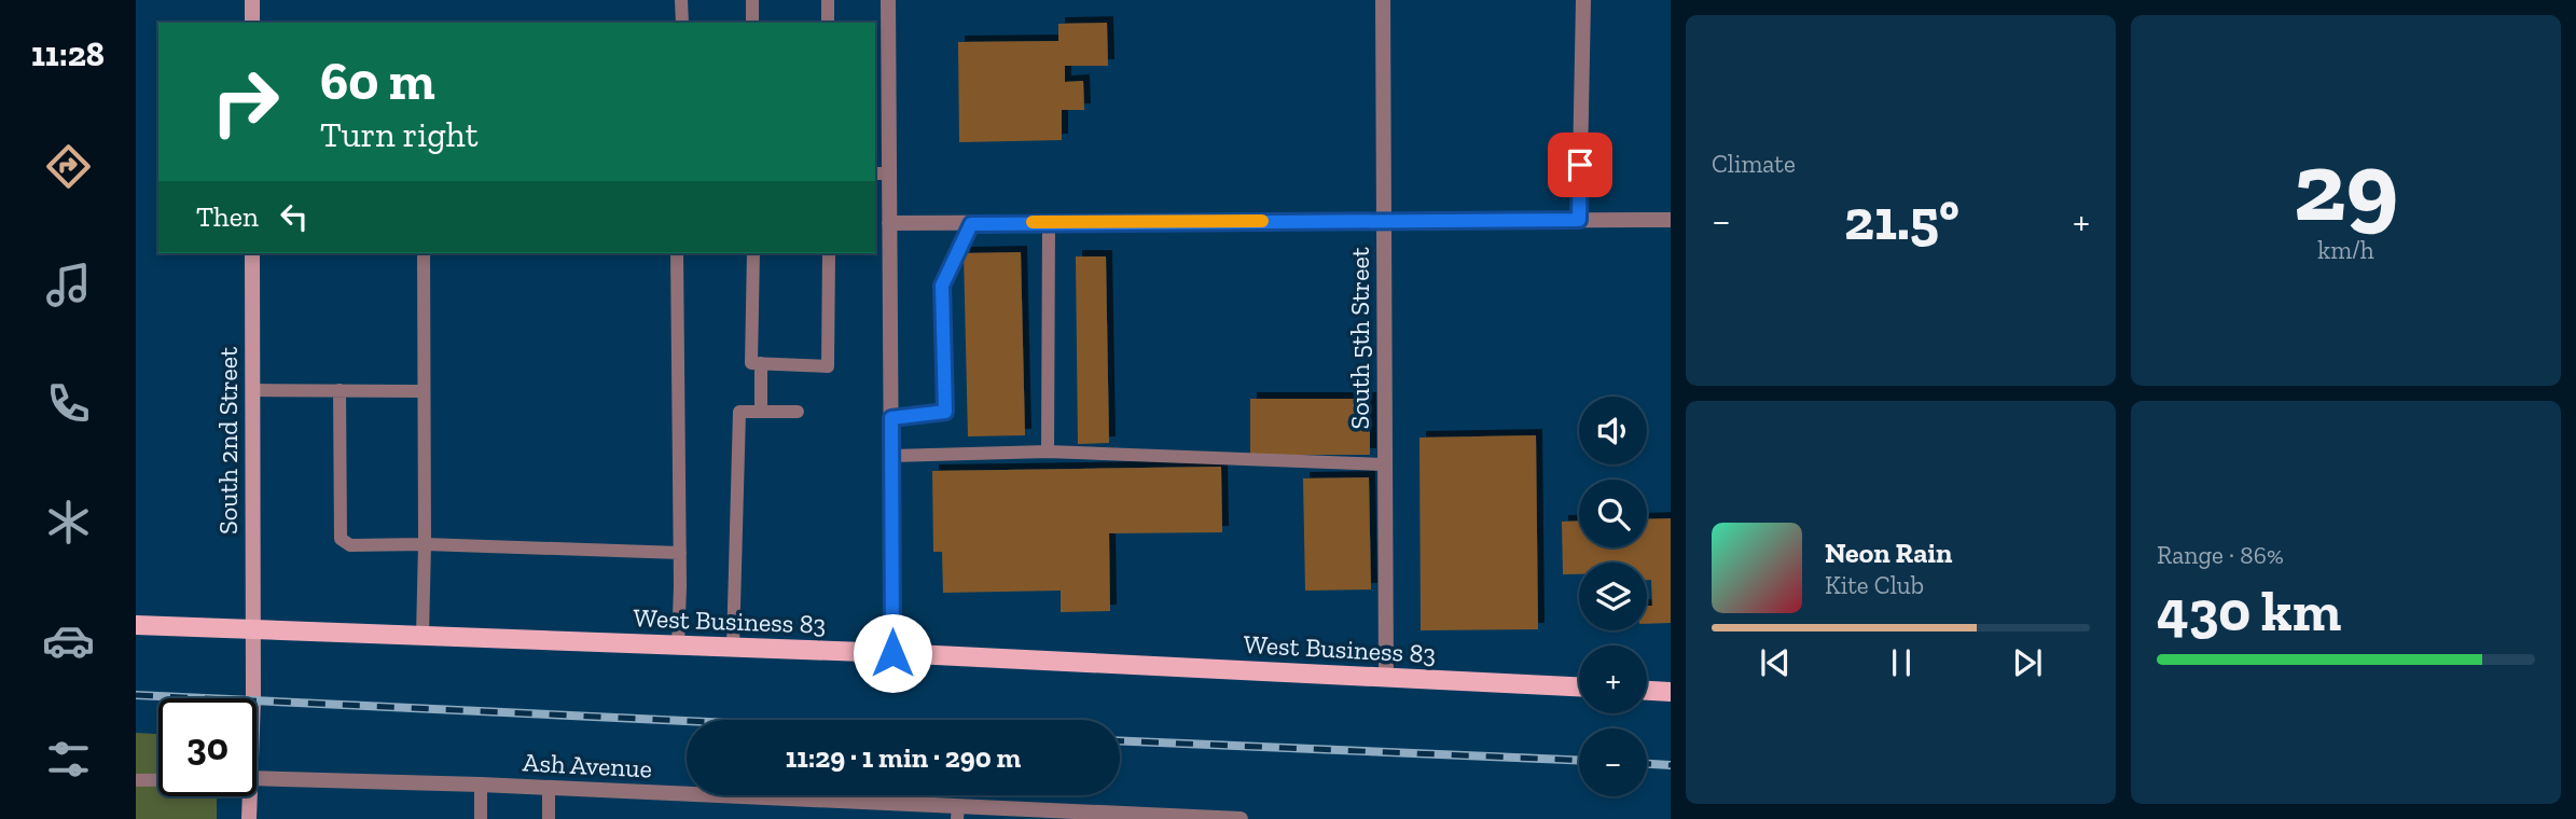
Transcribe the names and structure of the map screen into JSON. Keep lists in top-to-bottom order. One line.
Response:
{"streets":{"main road":["South 2nd Street","West Business 83"],"street":["South 5th Street","Ash Avenue"]},"crossings":[["South 5th Street","West Business 83"],["South 2nd Street","West Business 83"]],"page":{"tabs":"11:28","tile":["Climate",["29","km/h"],["Range · 86%","430 km"]],"turn":["60 m","Turn right"],"then":"Then","heat":["−","21.5°","+"],"map_buttons":["+","−"],"song":["Neon Rain","Kite Club"],"limit":"30","trip":"11:29 · 1 min · 290 m"}}
